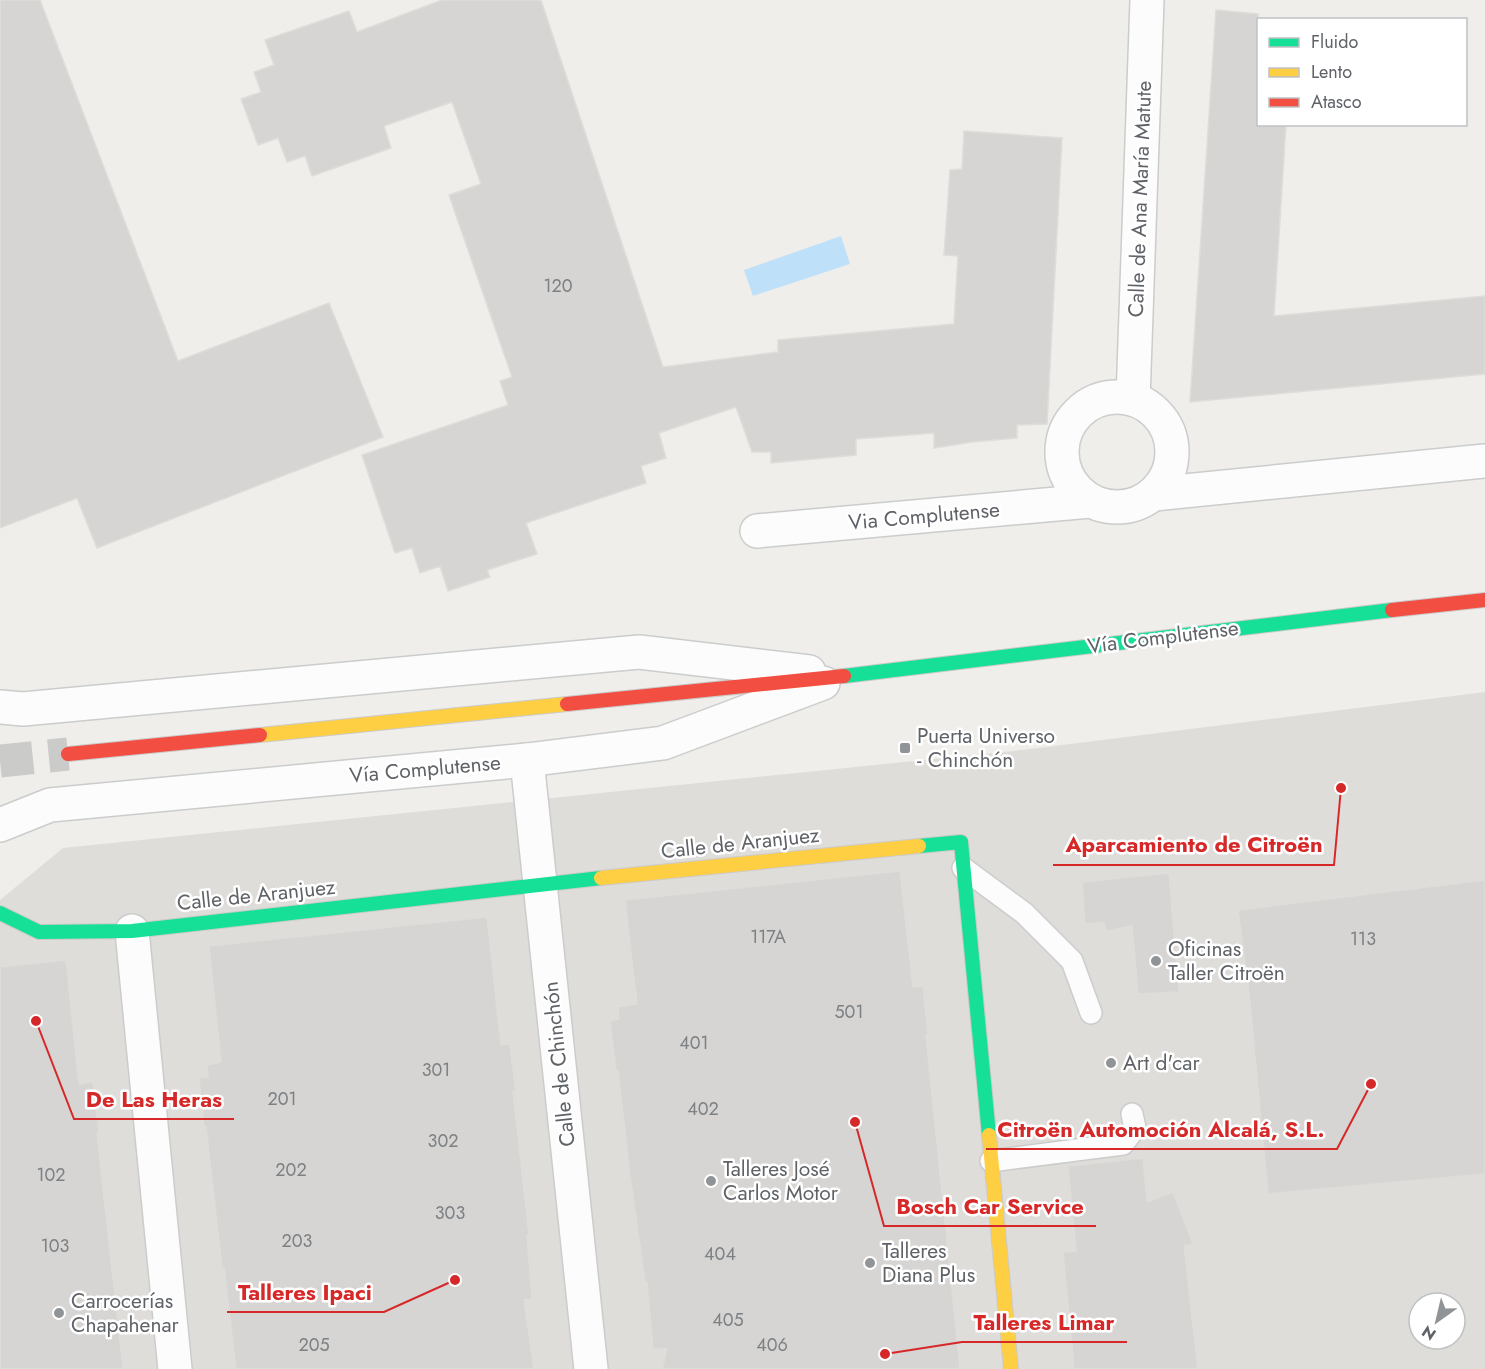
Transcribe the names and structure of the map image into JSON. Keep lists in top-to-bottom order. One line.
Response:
{"streets":{"street":["Calle de Ana María Matute","Via Complutense","Vía Complutense","Calle de Aranjuez","Calle de Chinchón"]},"crossings":[["Calle de Ana María Matute","Via Complutense"],["Vía Complutense","Calle de Chinchón"],["Calle de Aranjuez","Calle de Chinchón"]],"places":{"transit":["Puerta Universo - Chinchón"],"other":["Aparcamiento de Citroën","Oficinas Taller Citroën","De Las Heras","Art d'car","Citroën Automoción Alcalá, S.L.","Bosch Car Service","Talleres José Carlos Motor","Talleres Diana Plus","Talleres Ipaci","Carrocerías Chapahenar","Talleres Limar"]},"house_numbers":["120","117A","113","501","401","301","201","402","302","202","102","303","203","103","404","405","205","406"],"legend":["Fluido","Lento","Atasco"],"north":"bottom left"}
